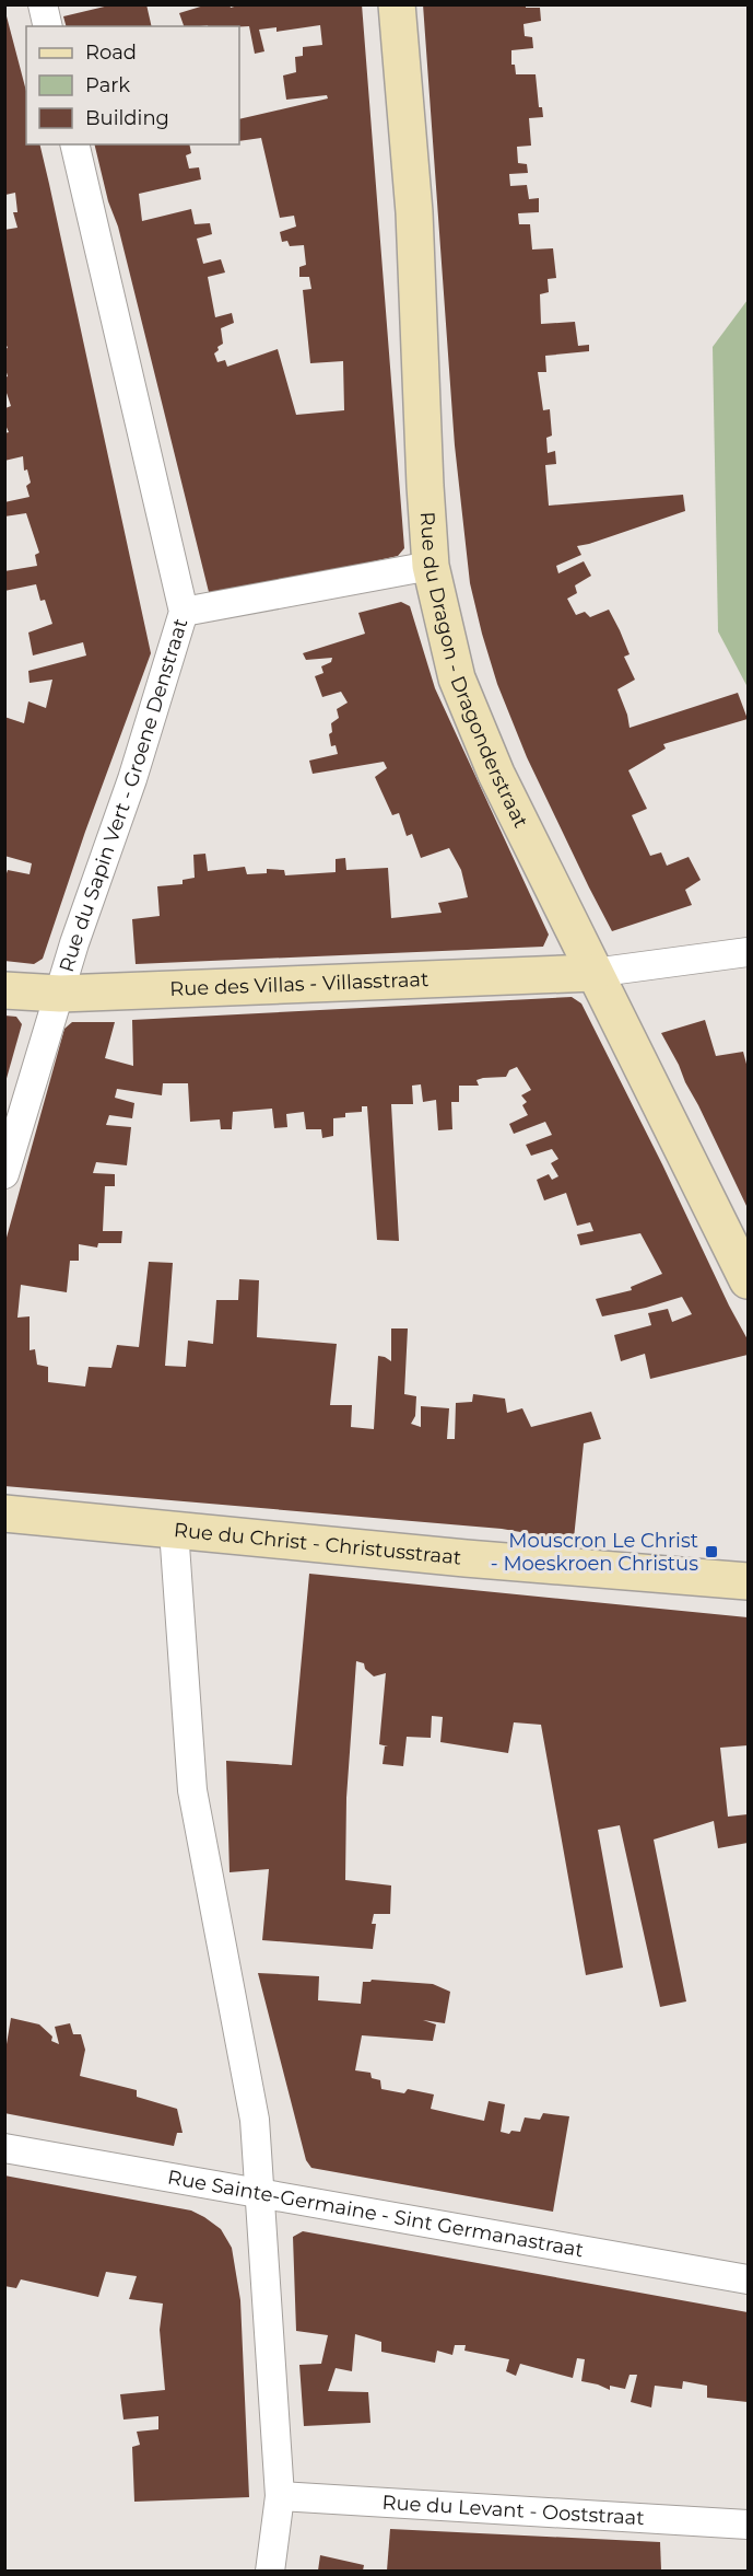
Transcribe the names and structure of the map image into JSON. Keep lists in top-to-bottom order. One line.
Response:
{"streets":{"street":["Rue du Dragon - Dragonderstraat","Rue du Sapin Vert - Groene Denstraat","Rue des Villas - Villasstraat","Rue du Christ - Christusstraat","Rue Sainte-Germaine - Sint Germanastraat","Rue du Levant - Ooststraat"]},"crossings":[["Rue du Dragon - Dragonderstraat","Rue des Villas - Villasstraat"],["Rue du Sapin Vert - Groene Denstraat","Rue des Villas - Villasstraat"]],"places":{"transit":["Mouscron Le Christ - Moeskroen Christus"]},"legend":["Road","Park","Building"]}
